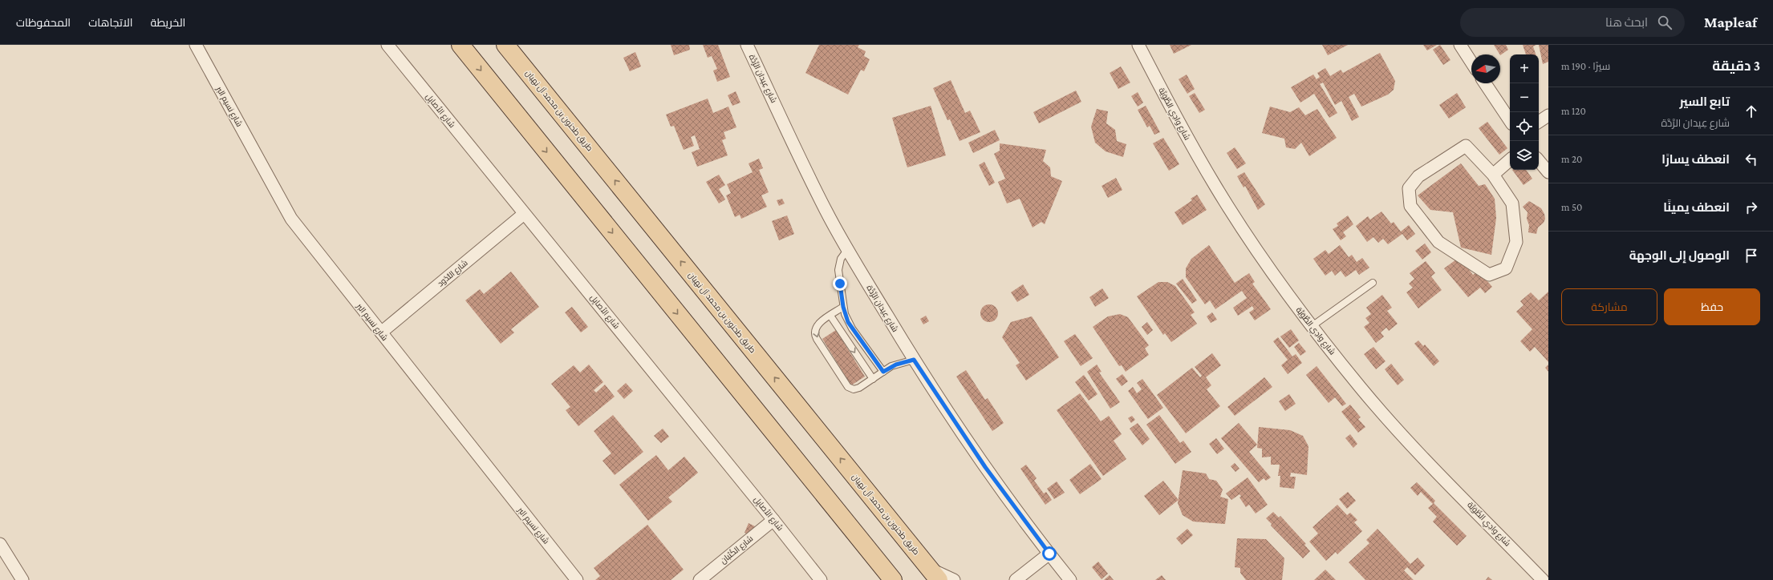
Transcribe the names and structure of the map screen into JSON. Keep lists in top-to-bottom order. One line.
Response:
{"streets":{"main road":["طريق طحنون بن محمد آل نهيان"],"street":["شارع عِيدان الرَّدَّة","شارع نسيم البر","شارع الأصايِل","شارع وادِي الطِّوَيَّة","شارع النُّدُود","شارع الكُثبان"]},"crossings":[["شارع نسيم البر","شارع النُّدُود"],["شارع الأصايِل","شارع النُّدُود"],["شارع الأصايِل","شارع الكُثبان"]],"north":"left","page":{"header":"Mapleaf","search":"ابحث هنا","nav":["الخريطة","الاتجاهات","المحفوظات"],"heading":["3 دقيقة","سيرًا · 190 m"],"map_buttons":["+","−"],"list":[["تابع السير","شارع عِيدان الرَّدَّة","120 m"],["انعطف يسارًا","20 m"],["انعطف يمينًا","50 m"],"الوصول إلى الوجهة"],"buttons":["حفظ","مشاركة"]}}
